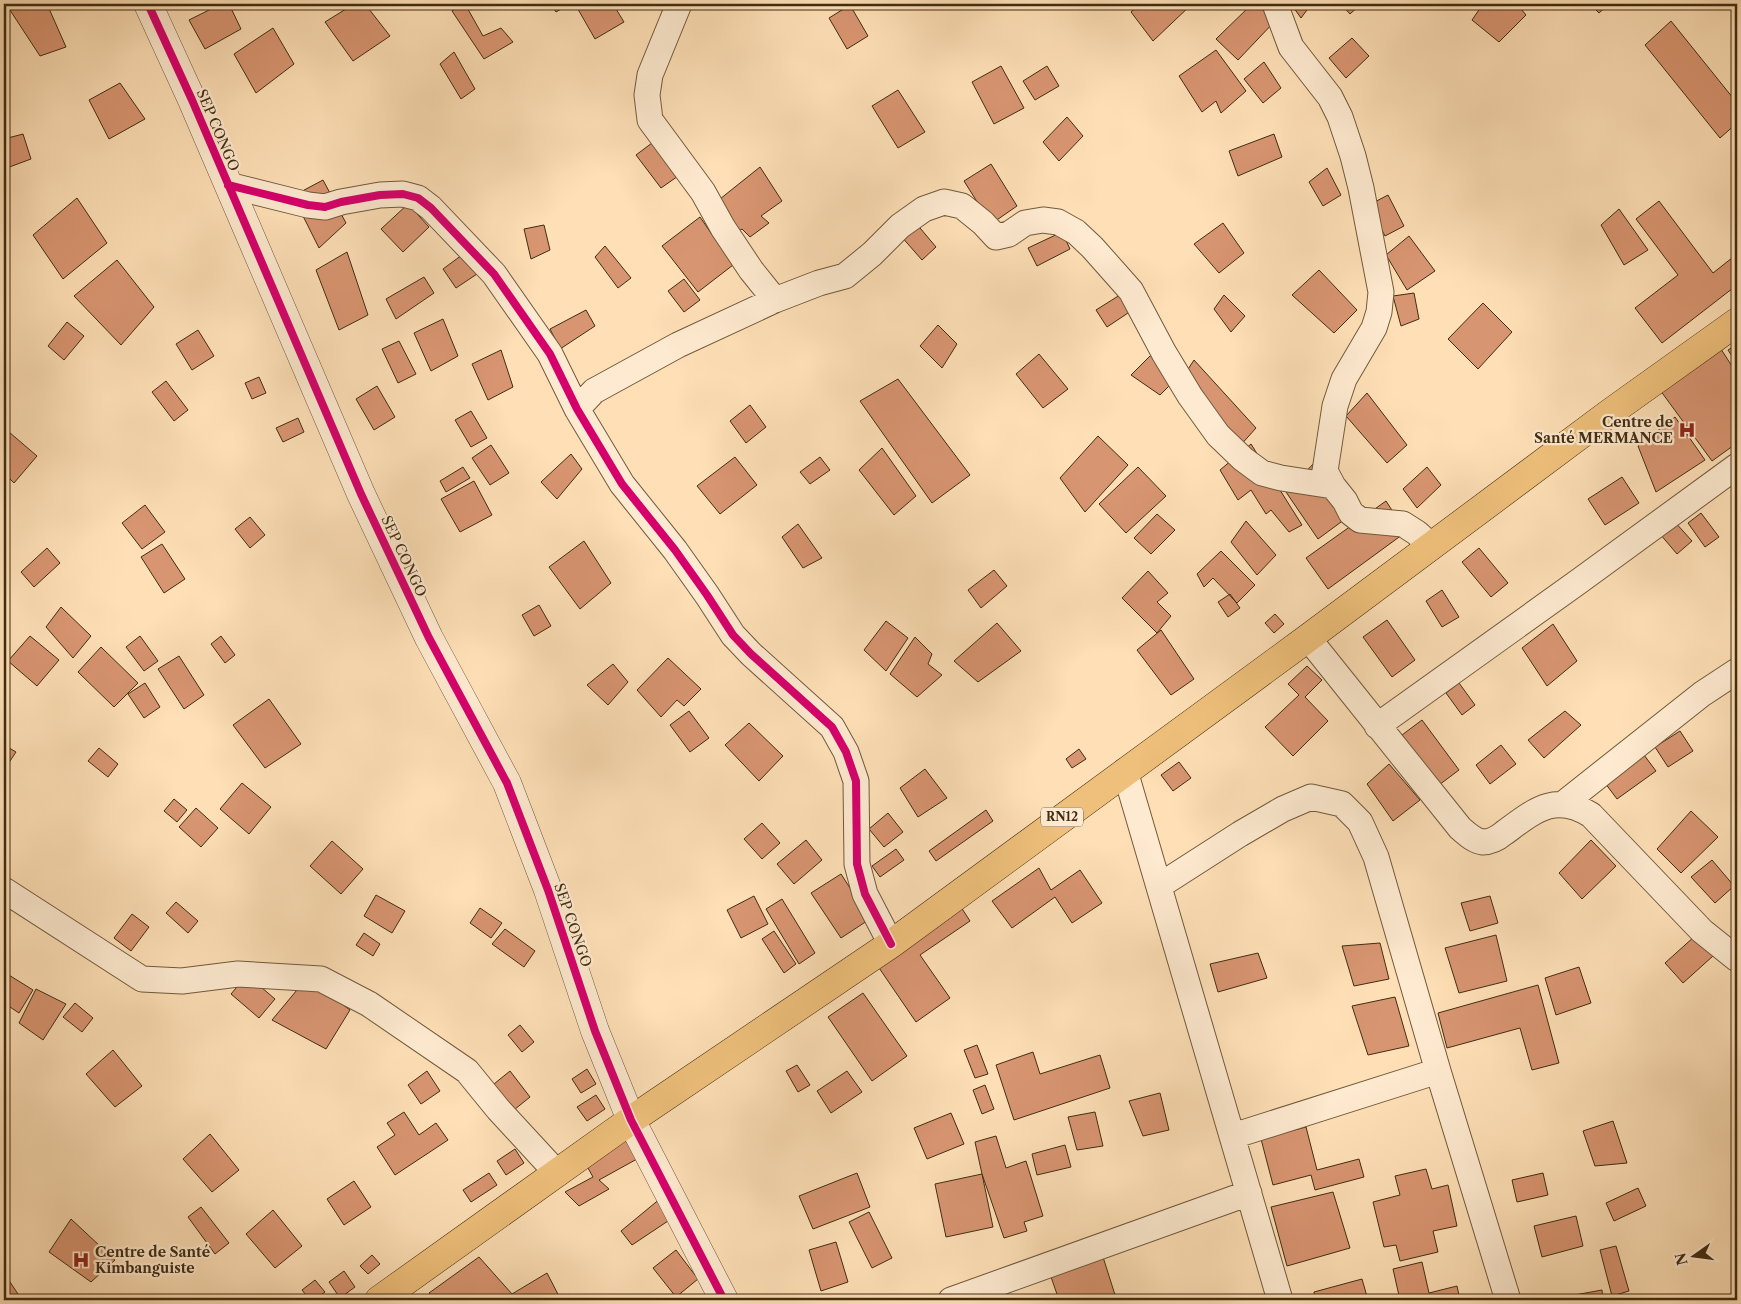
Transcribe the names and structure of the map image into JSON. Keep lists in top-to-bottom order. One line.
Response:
{"streets":{"main road":["RN12"],"street":["SEP CONGO"]},"crossings":[["SEP CONGO","RN12"]],"places":{"hospital":["Centre de Santé MERMANCE","Centre de Santé Kimbanguiste"]},"north":"left"}
